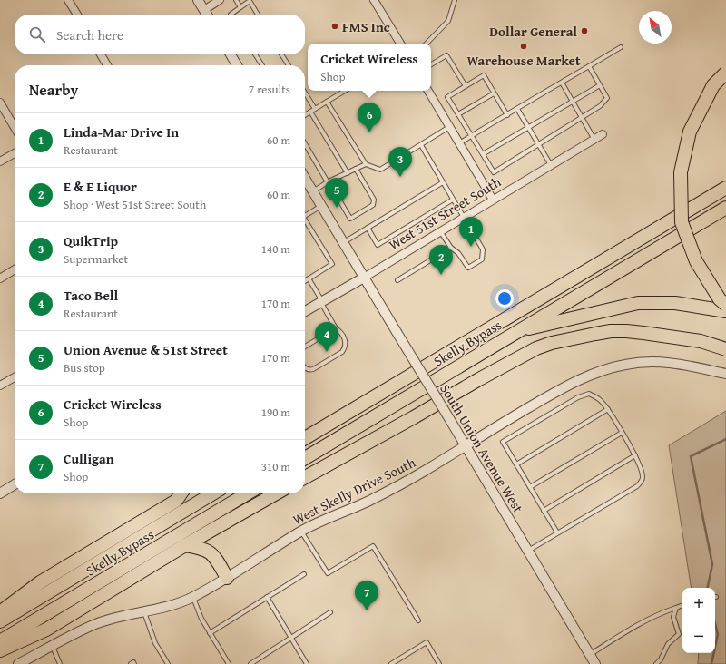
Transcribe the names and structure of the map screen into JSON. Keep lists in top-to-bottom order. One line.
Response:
{"streets":{"highway":["Skelly Bypass"],"street":["West 51st Street South","South Union Avenue West","West Skelly Drive South"]},"crossings":[["West 51st Street South","South Union Avenue West"],["South Union Avenue West","West Skelly Drive South"]],"places":["FMS Inc","Dollar General","Warehouse Market"],"north":"top left","page":{"search":"Search here","popup":["Cricket Wireless","Shop"],"heading":["Nearby","7 results"],"pins":["6","3","5","1","2","4","7"],"list":[{"mark":"1","name":"Linda-Mar Drive In","note":"Restaurant","value":"60 m"},{"mark":"2","name":"E & E Liquor","note":"Shop · West 51st Street South","value":"60 m"},{"mark":"3","name":"QuikTrip","note":"Supermarket","value":"140 m"},{"mark":"4","name":"Taco Bell","note":"Restaurant","value":"170 m"},{"mark":"5","name":"Union Avenue & 51st Street","note":"Bus stop","value":"170 m"},{"mark":"6","name":"Cricket Wireless","note":"Shop","value":"190 m"},{"mark":"7","name":"Culligan","note":"Shop","value":"310 m"}],"map_buttons":["+","−"]}}
